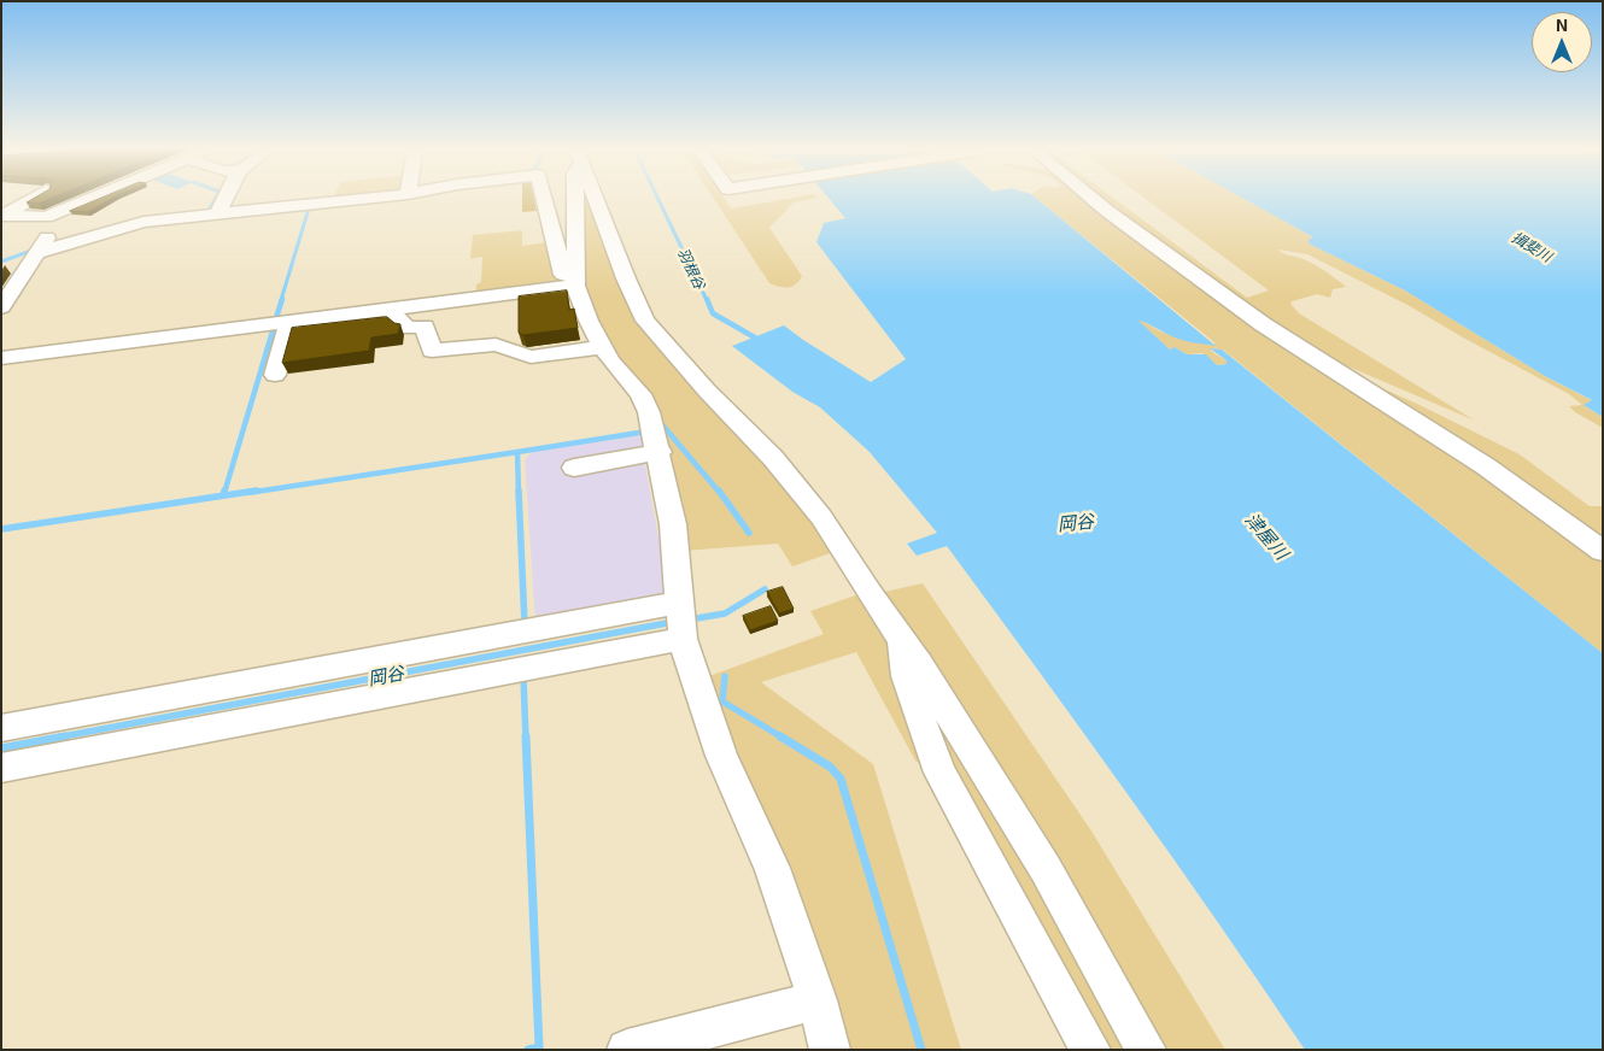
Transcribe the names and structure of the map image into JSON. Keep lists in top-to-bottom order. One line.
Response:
{"water":["揖斐川","羽根谷","岡谷","津屋川"],"north":"top"}
